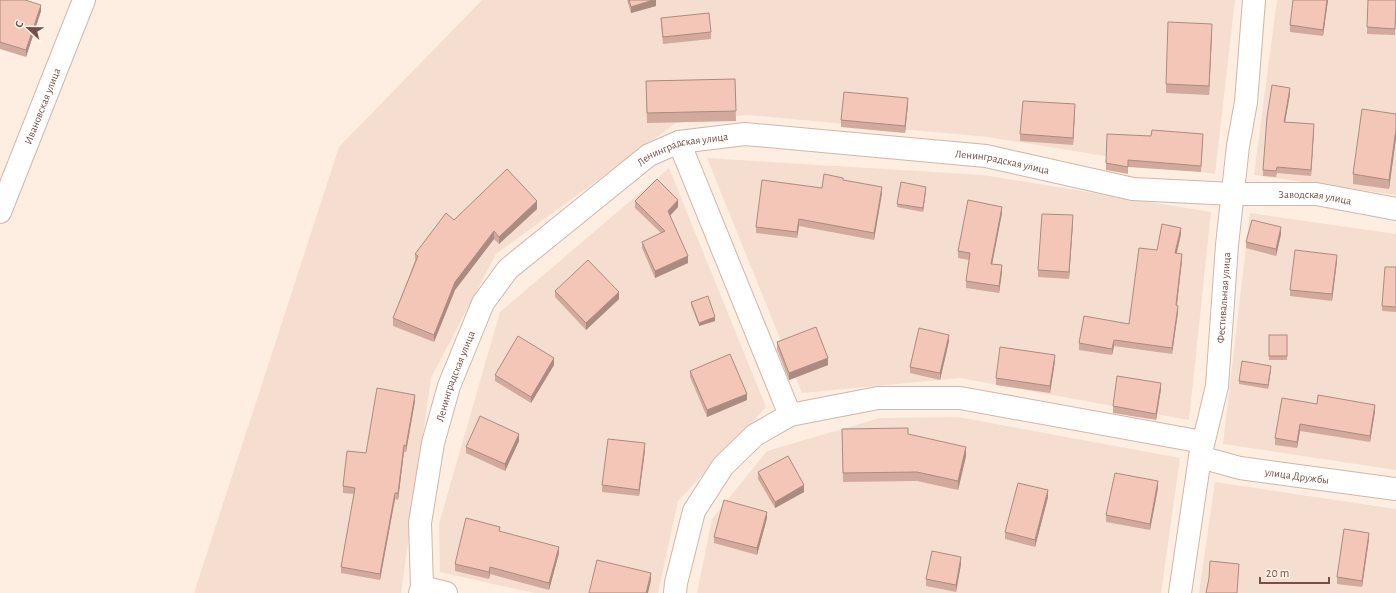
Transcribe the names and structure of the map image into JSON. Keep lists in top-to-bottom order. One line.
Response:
{"streets":{"street":["Ивановская улица","Ленинградская улица","Заводская улица","Фестивальная улица","улица Дружбы"]},"crossings":[["Ленинградская улица","Заводская улица"],["Ленинградская улица","Фестивальная улица"],["Заводская улица","Фестивальная улица"],["Фестивальная улица","улица Дружбы"]],"scale_bar":"20 m","north":"left"}
